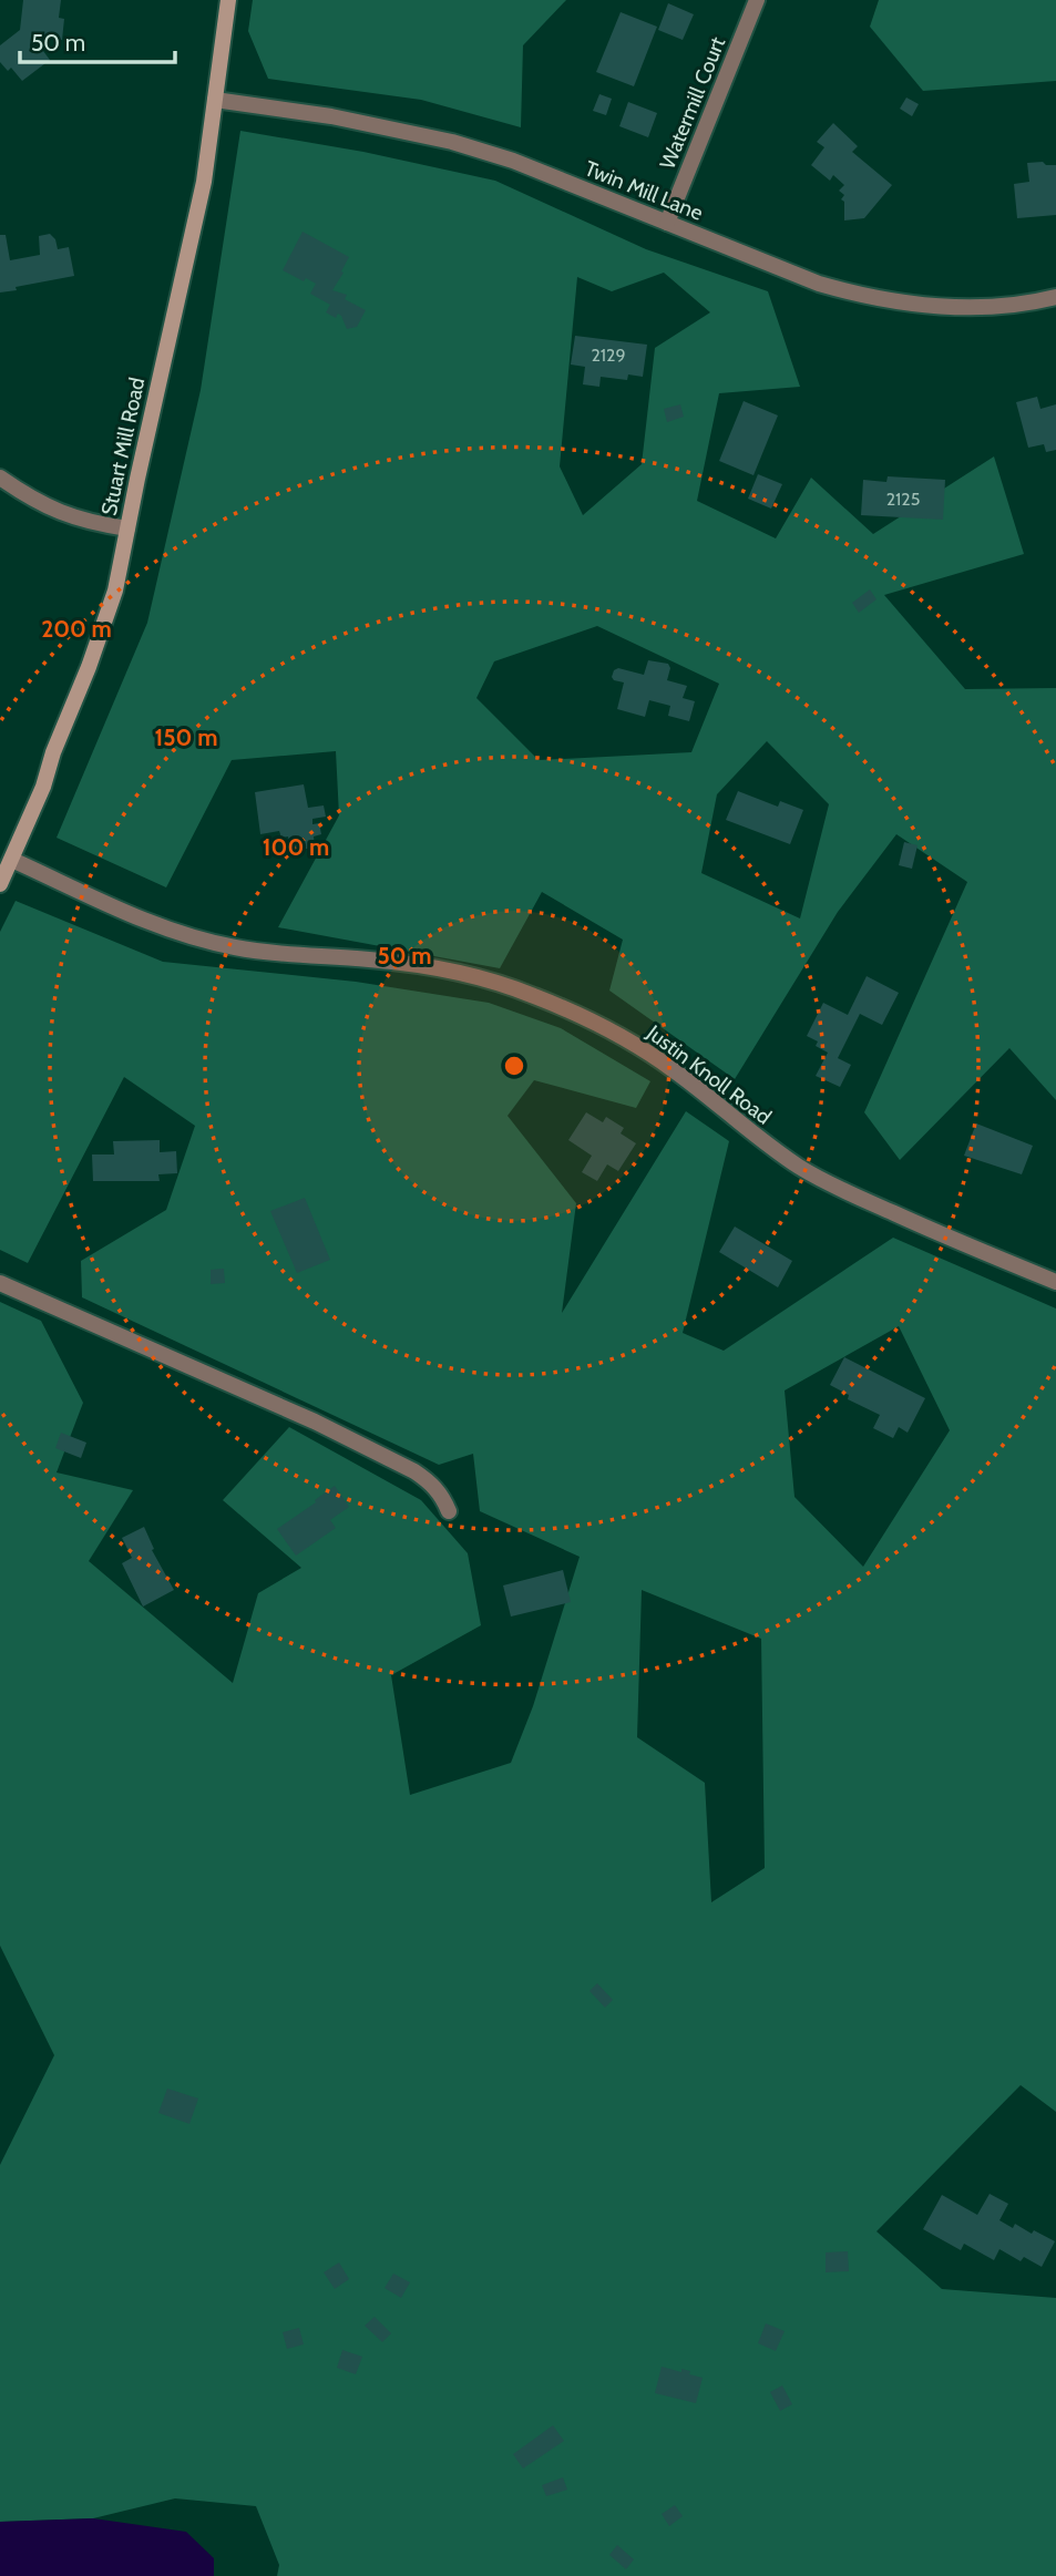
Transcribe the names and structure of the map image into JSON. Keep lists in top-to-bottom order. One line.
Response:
{"streets":{"main road":["Stuart Mill Road"],"street":["Watermill Court","Twin Mill Lane","Justin Knoll Road"]},"crossings":[["Watermill Court","Twin Mill Lane"],["Twin Mill Lane","Stuart Mill Road"],["Stuart Mill Road","Justin Knoll Road"]],"house_numbers":["2129","2125"],"scale_bar":"50 m","rings":["200 m","150 m","100 m","50 m"]}
